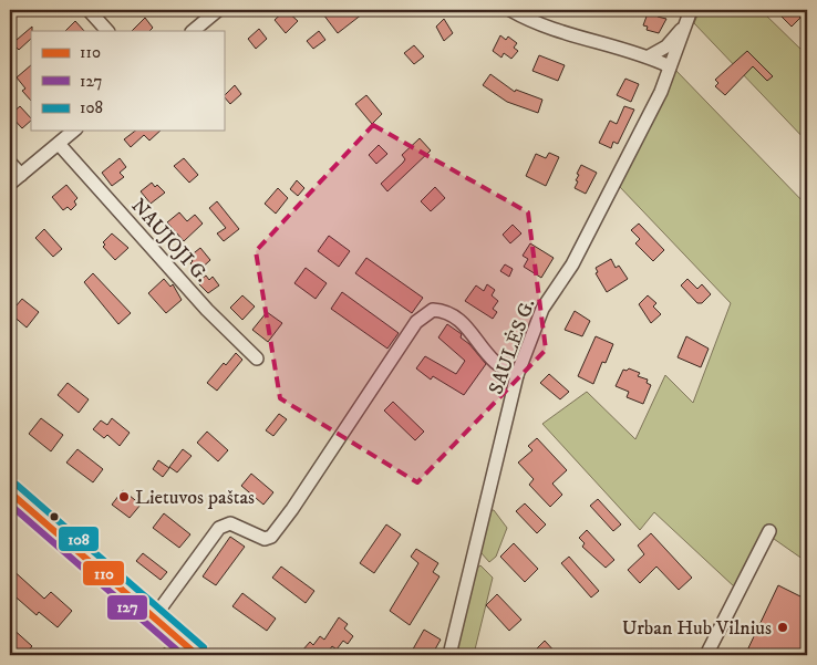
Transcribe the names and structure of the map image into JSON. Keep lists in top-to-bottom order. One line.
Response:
{"streets":{"street":["NAUJOJI G.","SAULĖS G."]},"places":["Lietuvos paštas","Urban Hub Vilnius"],"lines":["transit line 108","transit line 110","transit line 127"],"legend":["110","127","108"]}
